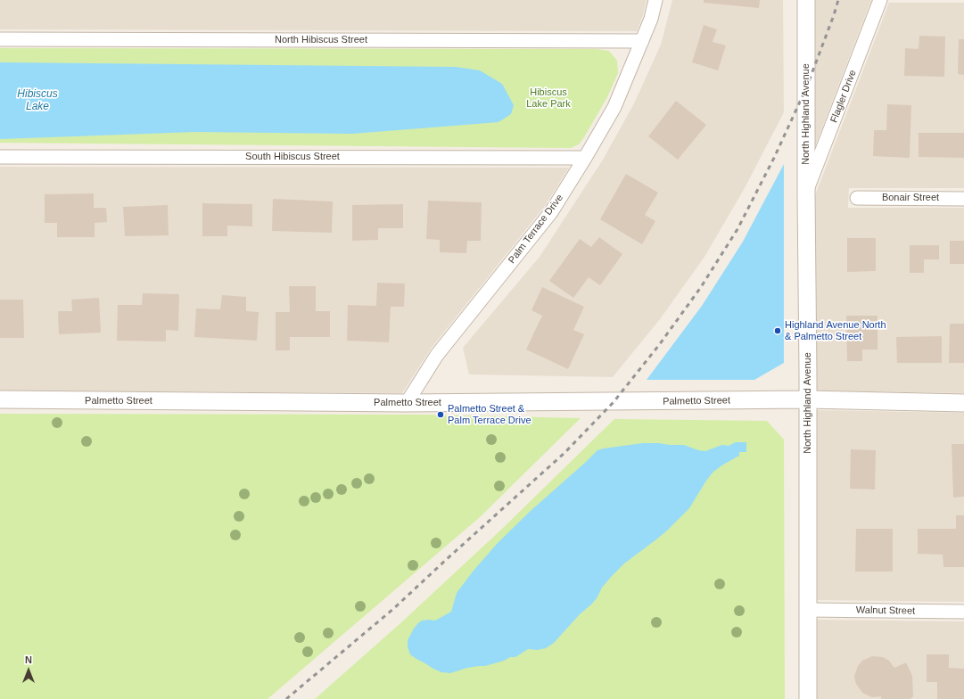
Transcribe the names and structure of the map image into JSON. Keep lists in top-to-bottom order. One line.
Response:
{"streets":{"street":["North Hibiscus Street","Flagler Drive","North Highland Avenue","South Hibiscus Street","Bonair Street","Palm Terrace Drive","Palmetto Street","Walnut Street"]},"crossings":[["North Hibiscus Street","Palm Terrace Drive"],["Flagler Drive","North Highland Avenue"],["North Highland Avenue","Palmetto Street"],["North Highland Avenue","Walnut Street"],["South Hibiscus Street","Palm Terrace Drive"],["Palm Terrace Drive","Palmetto Street"]],"water":["Hibiscus Lake"],"parks":["Hibiscus Lake Park"],"places":["Highland Avenue North & Palmetto Street","Palmetto Street & Palm Terrace Drive"],"north":"top"}
